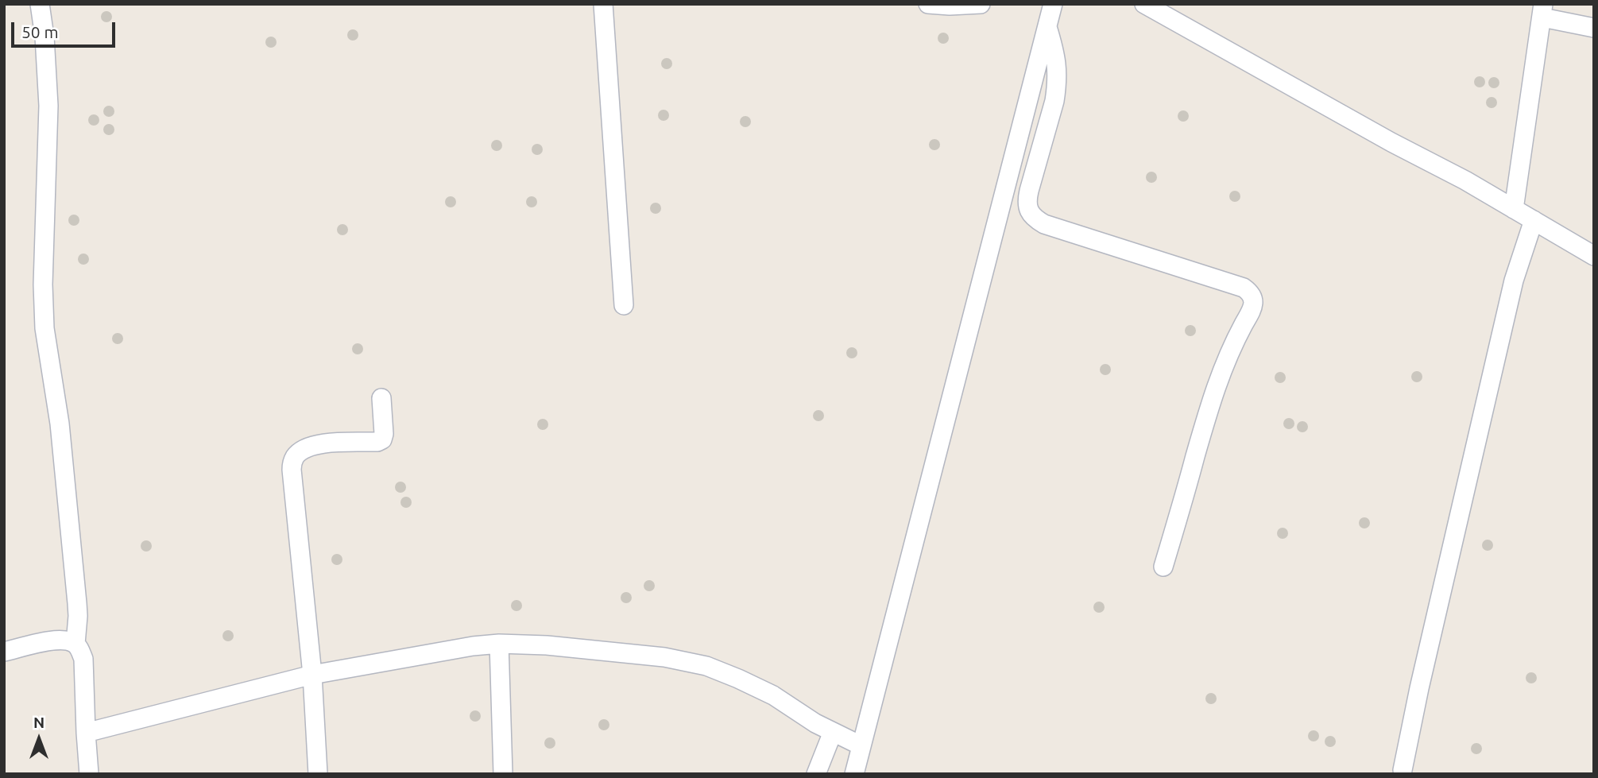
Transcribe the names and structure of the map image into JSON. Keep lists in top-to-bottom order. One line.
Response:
{"scale_bar":"50 m","north":"top"}
